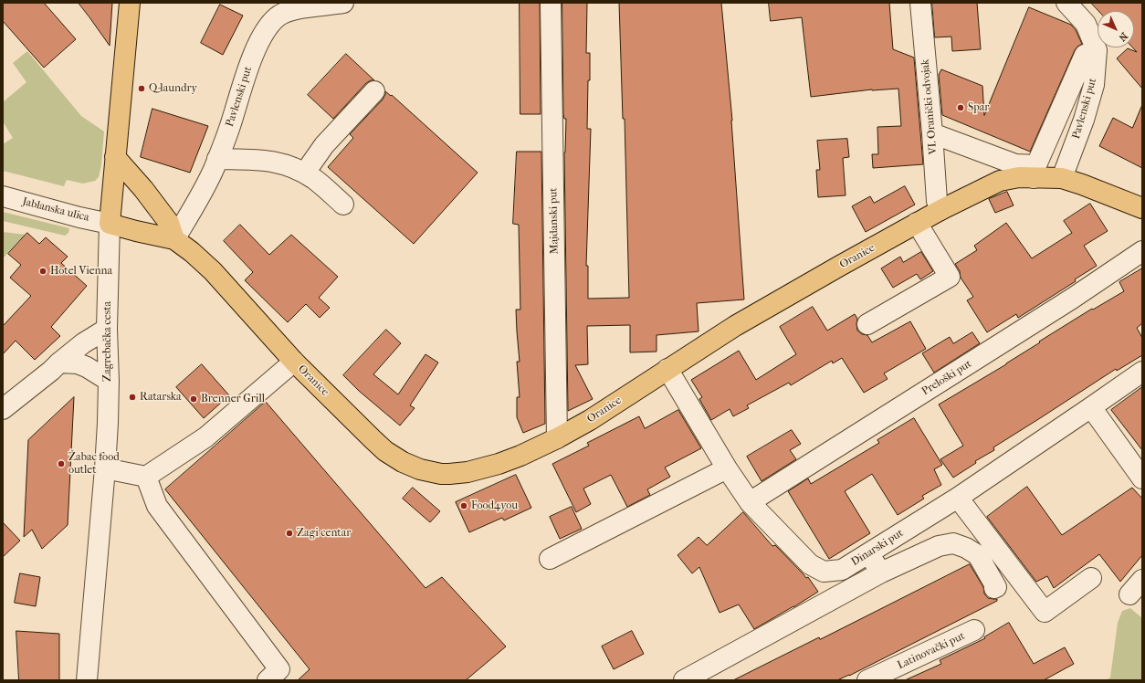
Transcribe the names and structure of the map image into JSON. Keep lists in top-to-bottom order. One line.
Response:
{"streets":{"main road":["Oranice","Zagrebačka cesta"],"street":["Pavlenski put","VI. Oranički odvojak","Jablanska ulica","Majdanski put","Preloški put","Dinarski put","Latinovački put"]},"crossings":[["Pavlenski put","Oranice"],["VI. Oranički odvojak","Oranice"],["Jablanska ulica","Oranice"],["Jablanska ulica","Zagrebačka cesta"],["Majdanski put","Oranice"],["Oranice","Zagrebačka cesta"],["Oranice","Dinarski put"],["Preloški put","Dinarski put"]],"places":["Q-laundry","Spar","Hotel Vienna","Ratarska","Brenner Grill","Žabac food outlet","Food4you","Zagi centar"],"north":"bottom right"}
